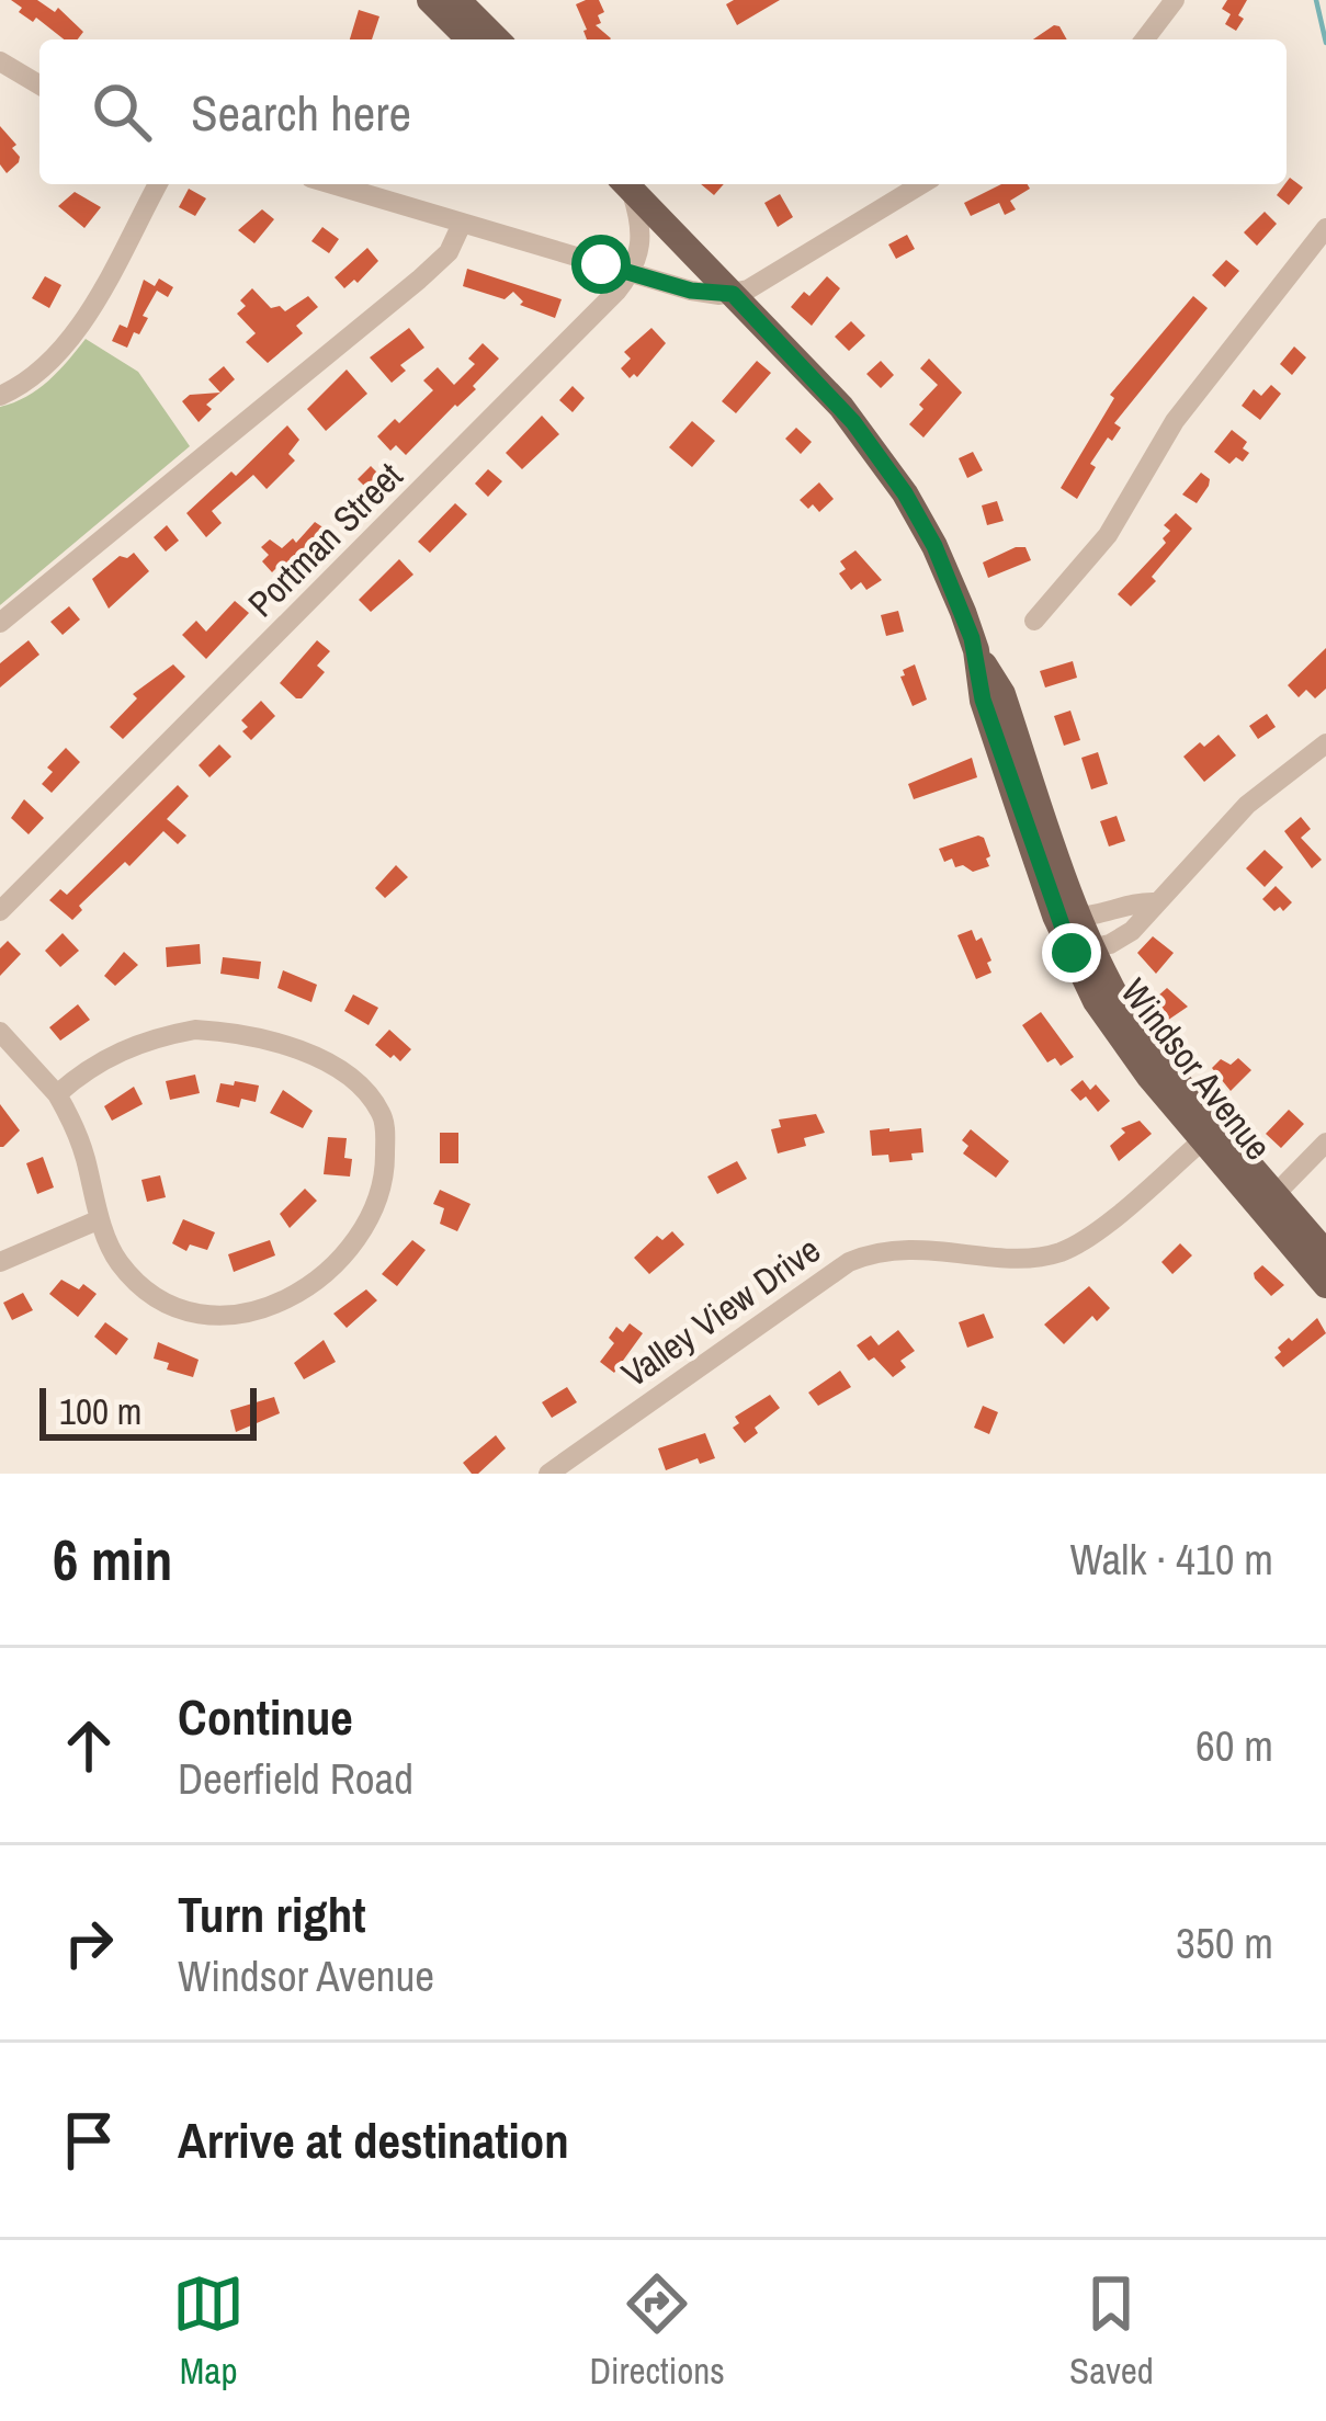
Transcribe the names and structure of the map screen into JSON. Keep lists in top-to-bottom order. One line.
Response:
{"streets":{"main road":["Windsor Avenue"],"street":["Portman Street","Valley View Drive"]},"crossings":[["Windsor Avenue","Valley View Drive"]],"scale_bar":"100 m","page":{"search":"Search here","scale":"100 m","heading":["6 min","Walk · 410 m"],"list":[["Continue","Deerfield Road","60 m"],["Turn right","Windsor Avenue","350 m"],"Arrive at destination"],"nav":["Map","Directions","Saved"]}}
